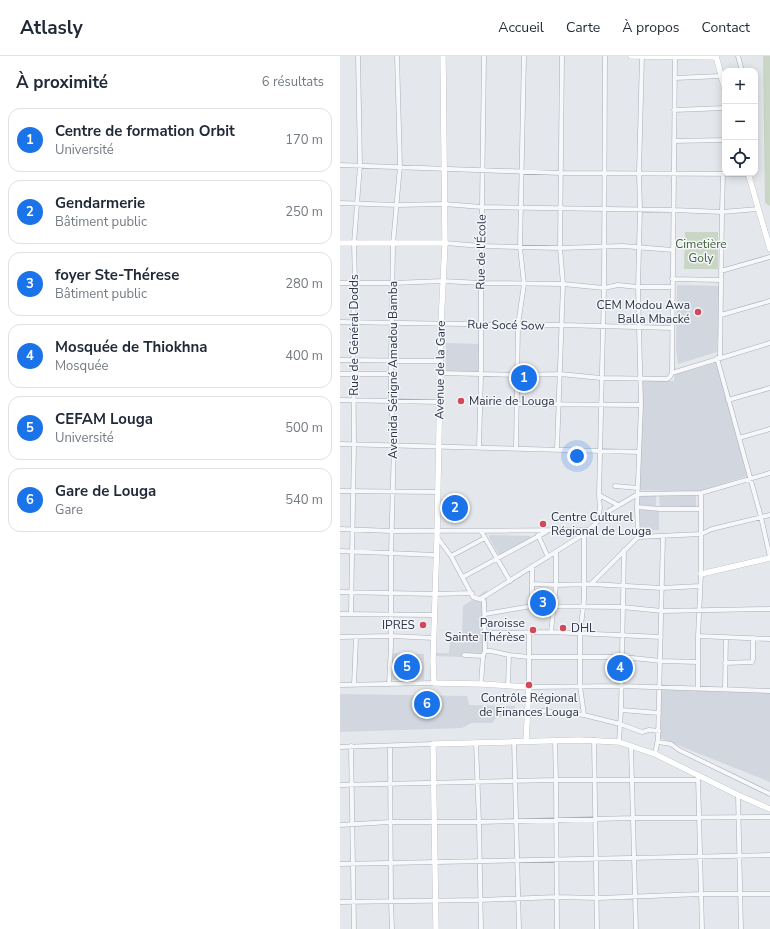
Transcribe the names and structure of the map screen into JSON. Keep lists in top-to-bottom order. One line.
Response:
{"streets":{"street":["Rue de l'École","Rue Socé Sow","Rue de Général Dodds","Avenida Sérigné Amadou Bamba","Avenue de la Gare"]},"crossings":[["Rue de l'École","Rue Socé Sow"],["Rue Socé Sow","Rue de Général Dodds"],["Rue Socé Sow","Avenida Sérigné Amadou Bamba"],["Rue Socé Sow","Avenue de la Gare"]],"parks":["Cimetière Goly"],"places":["CEM Modou Awa Balla Mbacké","Mairie de Louga","Centre Culturel Régional de Louga","IPRES","DHL","Paroisse Sainte Thérèse","Contrôle Régional de Finances Louga"],"page":{"header":"Atlasly","nav":["Accueil","Carte","À propos","Contact"],"heading":["À proximité","6 résultats"],"map_buttons":["+","−"],"list":[{"mark":"1","name":"Centre de formation Orbit","note":"Université","value":"170 m"},{"mark":"2","name":"Gendarmerie","note":"Bâtiment public","value":"250 m"},{"mark":"3","name":"foyer Ste-Thérese","note":"Bâtiment public","value":"280 m"},{"mark":"4","name":"Mosquée de Thiokhna","note":"Mosquée","value":"400 m"},{"mark":"5","name":"CEFAM Louga","note":"Université","value":"500 m"},{"mark":"6","name":"Gare de Louga","note":"Gare","value":"540 m"}],"pins":["1","2","3","5","4","6"]}}
